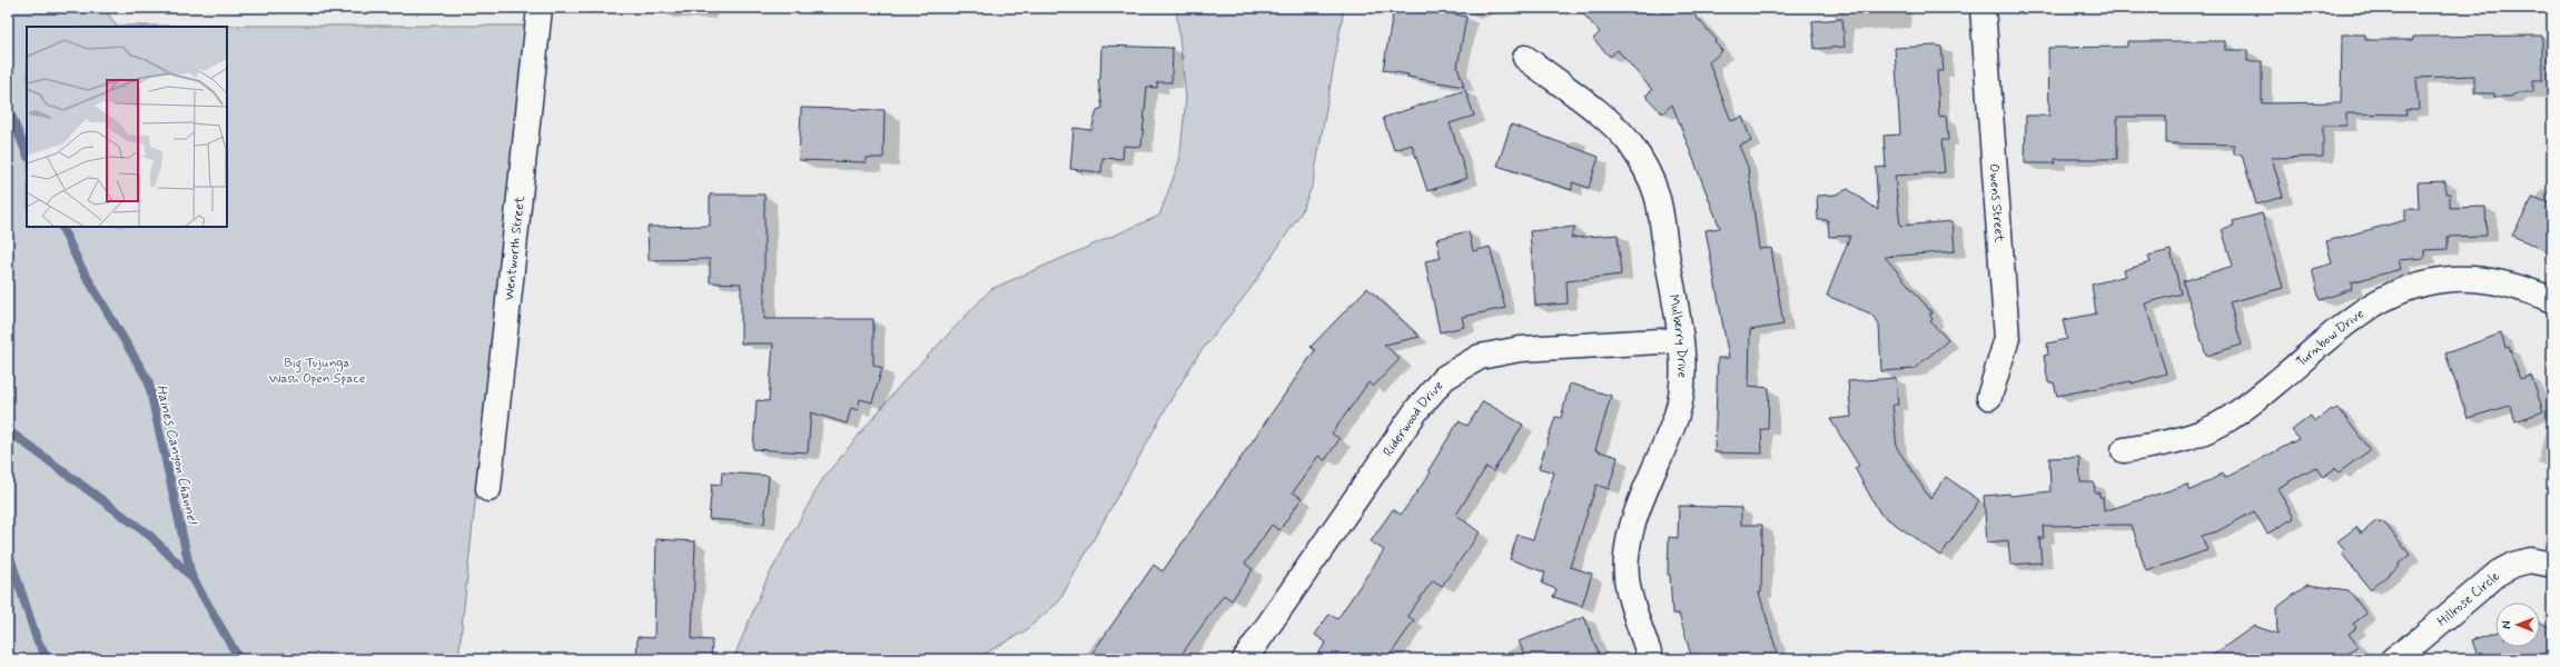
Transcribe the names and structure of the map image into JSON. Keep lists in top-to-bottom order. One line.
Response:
{"streets":{"street":["Owens Street","Wentworth Street","Mulberry Drive","Turnbow Drive","Riderwood Drive","Hillrose Circle"]},"crossings":[["Mulberry Drive","Riderwood Drive"]],"water":["Haines Canyon Channel"],"parks":["Big Tujunga Wash Open Space"],"north":"left"}
